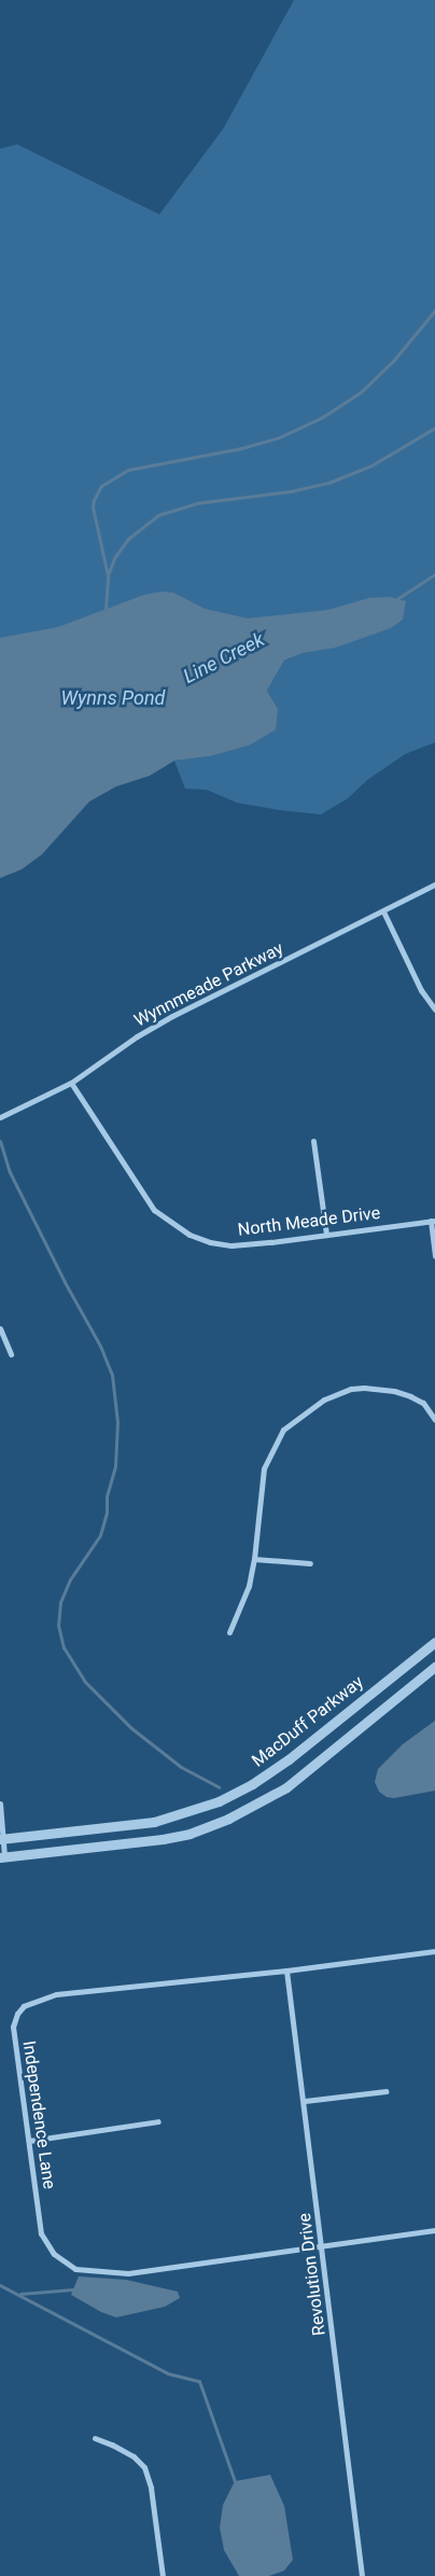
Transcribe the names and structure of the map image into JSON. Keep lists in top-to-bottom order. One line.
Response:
{"streets":{"street":["Wynnmeade Parkway","North Meade Drive","MacDuff Parkway","Independence Lane","Revolution Drive"]},"crossings":[["Wynnmeade Parkway","North Meade Drive"],["Independence Lane","Revolution Drive"]],"water":["Line Creek","Wynns Pond"]}
